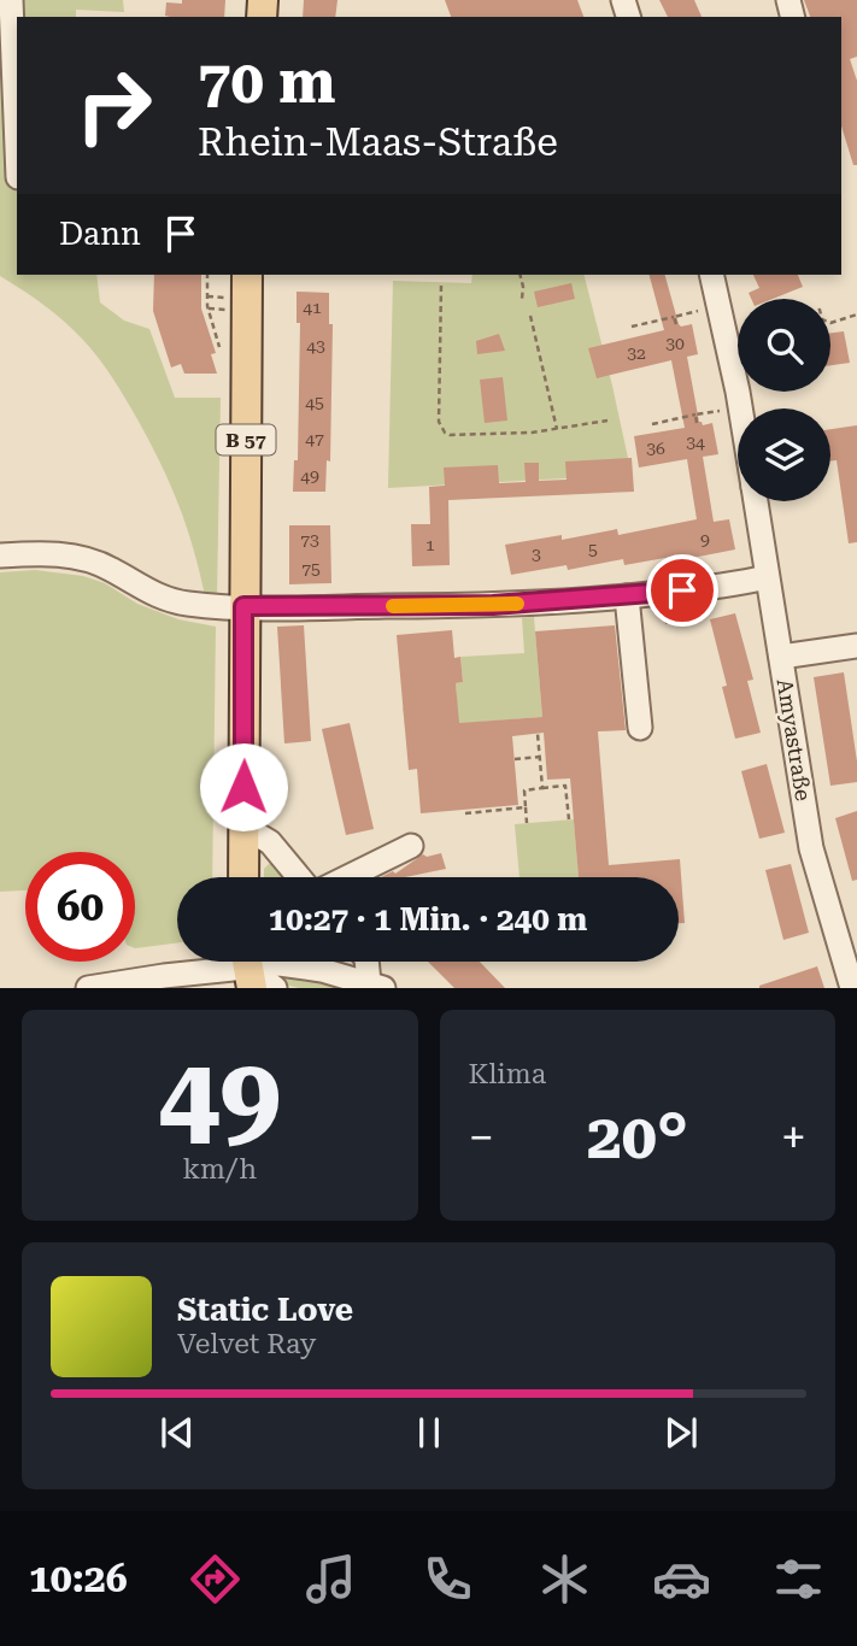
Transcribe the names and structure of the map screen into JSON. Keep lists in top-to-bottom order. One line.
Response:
{"streets":{"main road":["B 57"],"street":["Amyastraße"]},"house_numbers":["41","30","43","32","45","47","34","36","49","73","9","1","5","3","75"],"page":{"turn":["70 m","Rhein-Maas-Straße"],"then":"Dann","limit":"60","trip":"10:27 · 1 Min. · 240 m","tile":[["49","km/h"],"Klima"],"heat":["−","20°","+"],"song":["Static Love","Velvet Ray"],"tabs":"10:26"}}
